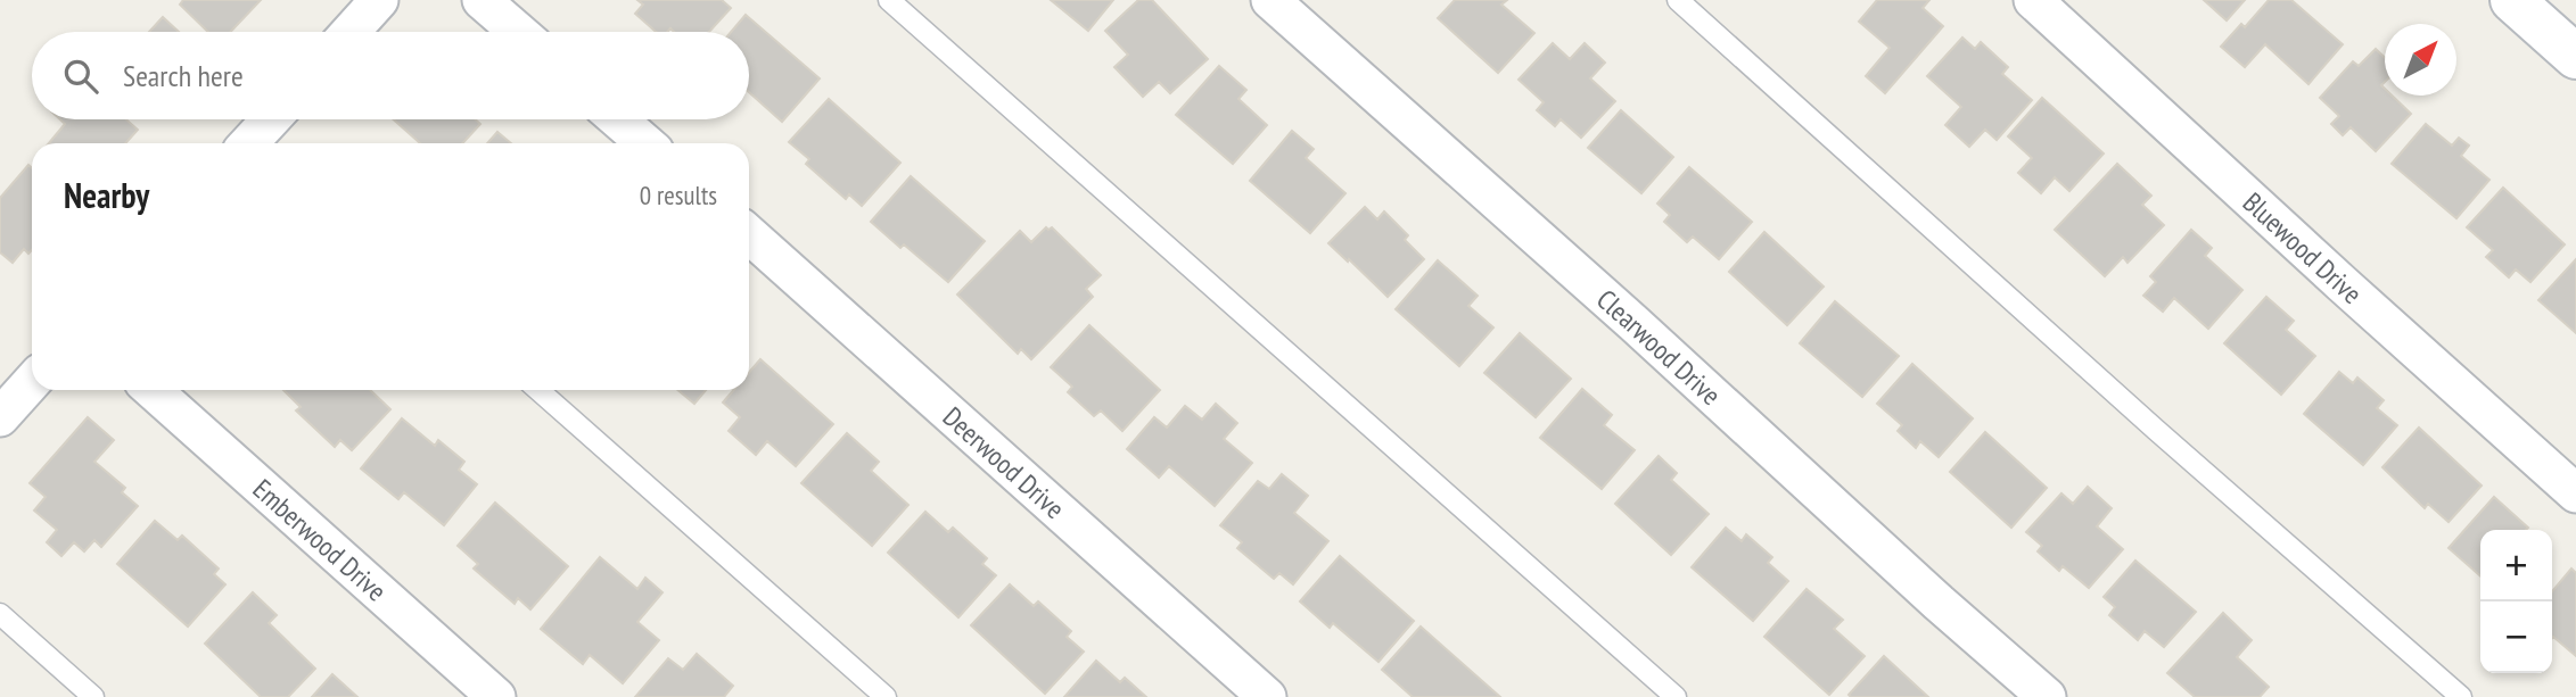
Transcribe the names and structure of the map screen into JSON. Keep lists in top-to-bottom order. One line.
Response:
{"streets":{"street":["Bluewood Drive","Clearwood Drive","Deerwood Drive","Emberwood Drive"]},"north":"top right","page":{"search":"Search here","heading":["Nearby","0 results"],"map_buttons":["+","−"]}}
